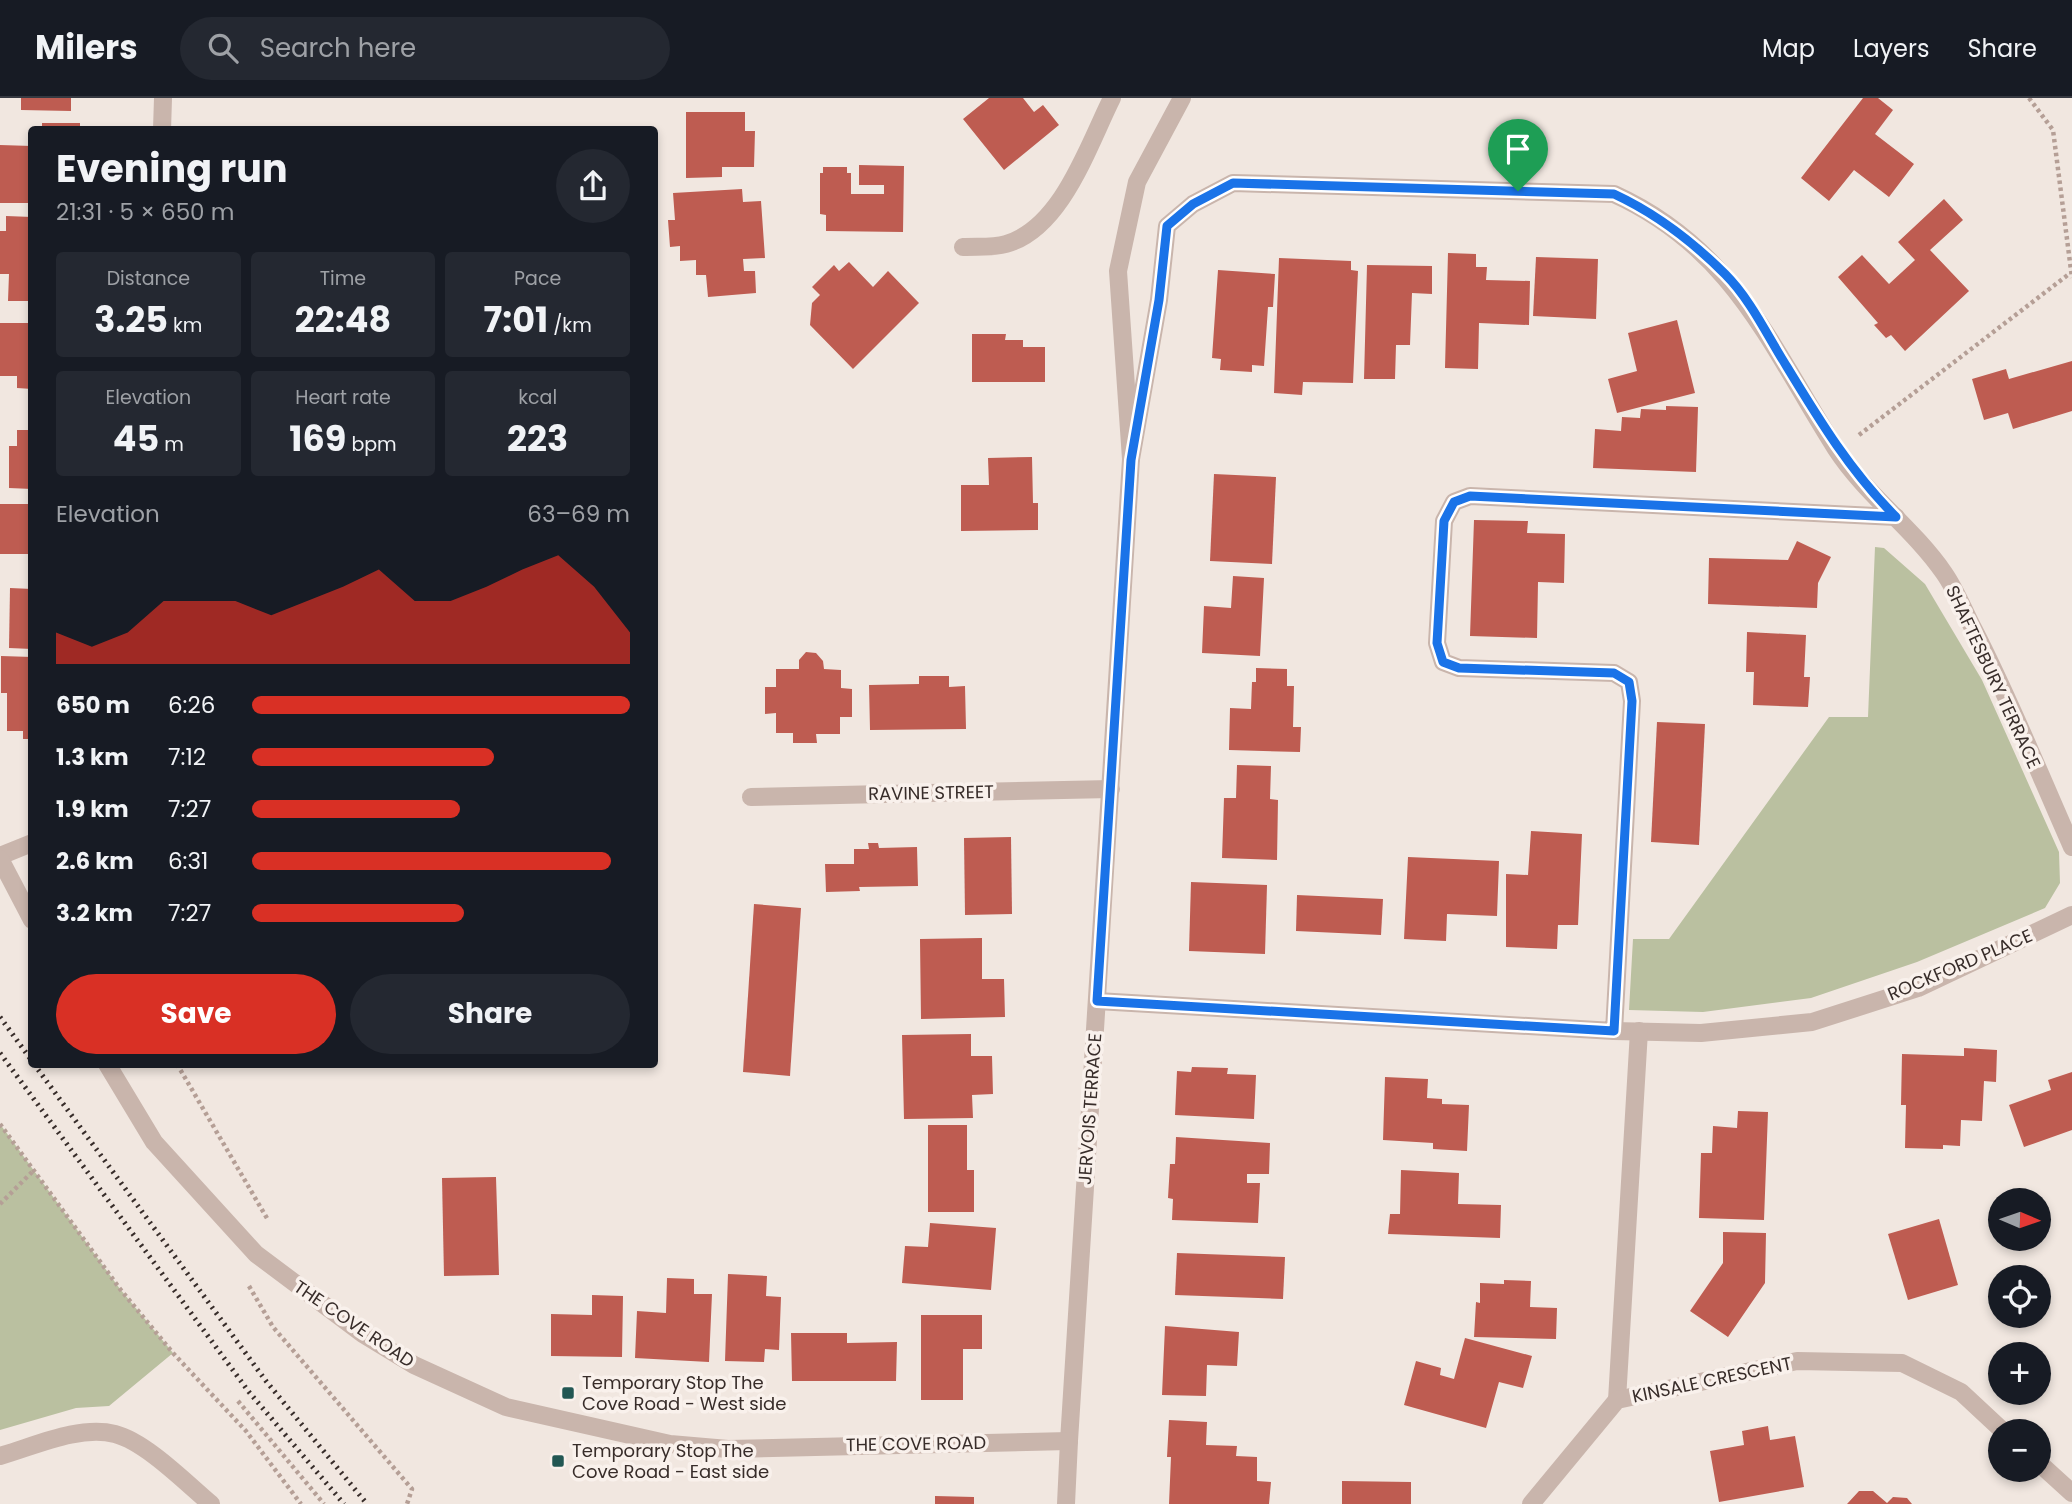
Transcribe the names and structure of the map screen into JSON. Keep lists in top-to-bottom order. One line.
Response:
{"streets":{"street":["SHAFTESBURY TERRACE","RAVINE STREET","ROCKFORD PLACE","JERVOIS TERRACE","THE COVE ROAD","KINSALE CRESCENT"]},"crossings":[["SHAFTESBURY TERRACE","JERVOIS TERRACE"],["RAVINE STREET","JERVOIS TERRACE"],["ROCKFORD PLACE","JERVOIS TERRACE"],["JERVOIS TERRACE","THE COVE ROAD"]],"places":{"transit":["Temporary Stop The Cove Road - West side","Temporary Stop The Cove Road - East side"]},"north":"right","page":{"header":"Milers","search":"Search here","nav":["Map","Layers","Share"],"heading":["Evening run","21:31 · 5 × 650 m"],"stats":[["Distance","3.25 km"],["Time","22:48"],["Pace","7:01 /km"],["Elevation","45 m"],["Heart rate","169 bpm"],["kcal","223"]],"chart":["Elevation","63–69 m"],"list":[{"name":"650 m","note":"6:26"},{"name":"1.3 km","note":"7:12"},{"name":"1.9 km","note":"7:27"},{"name":"2.6 km","note":"6:31"},{"name":"3.2 km","note":"7:27"}],"buttons":["Save","Share"],"map_buttons":["+","−"]}}
